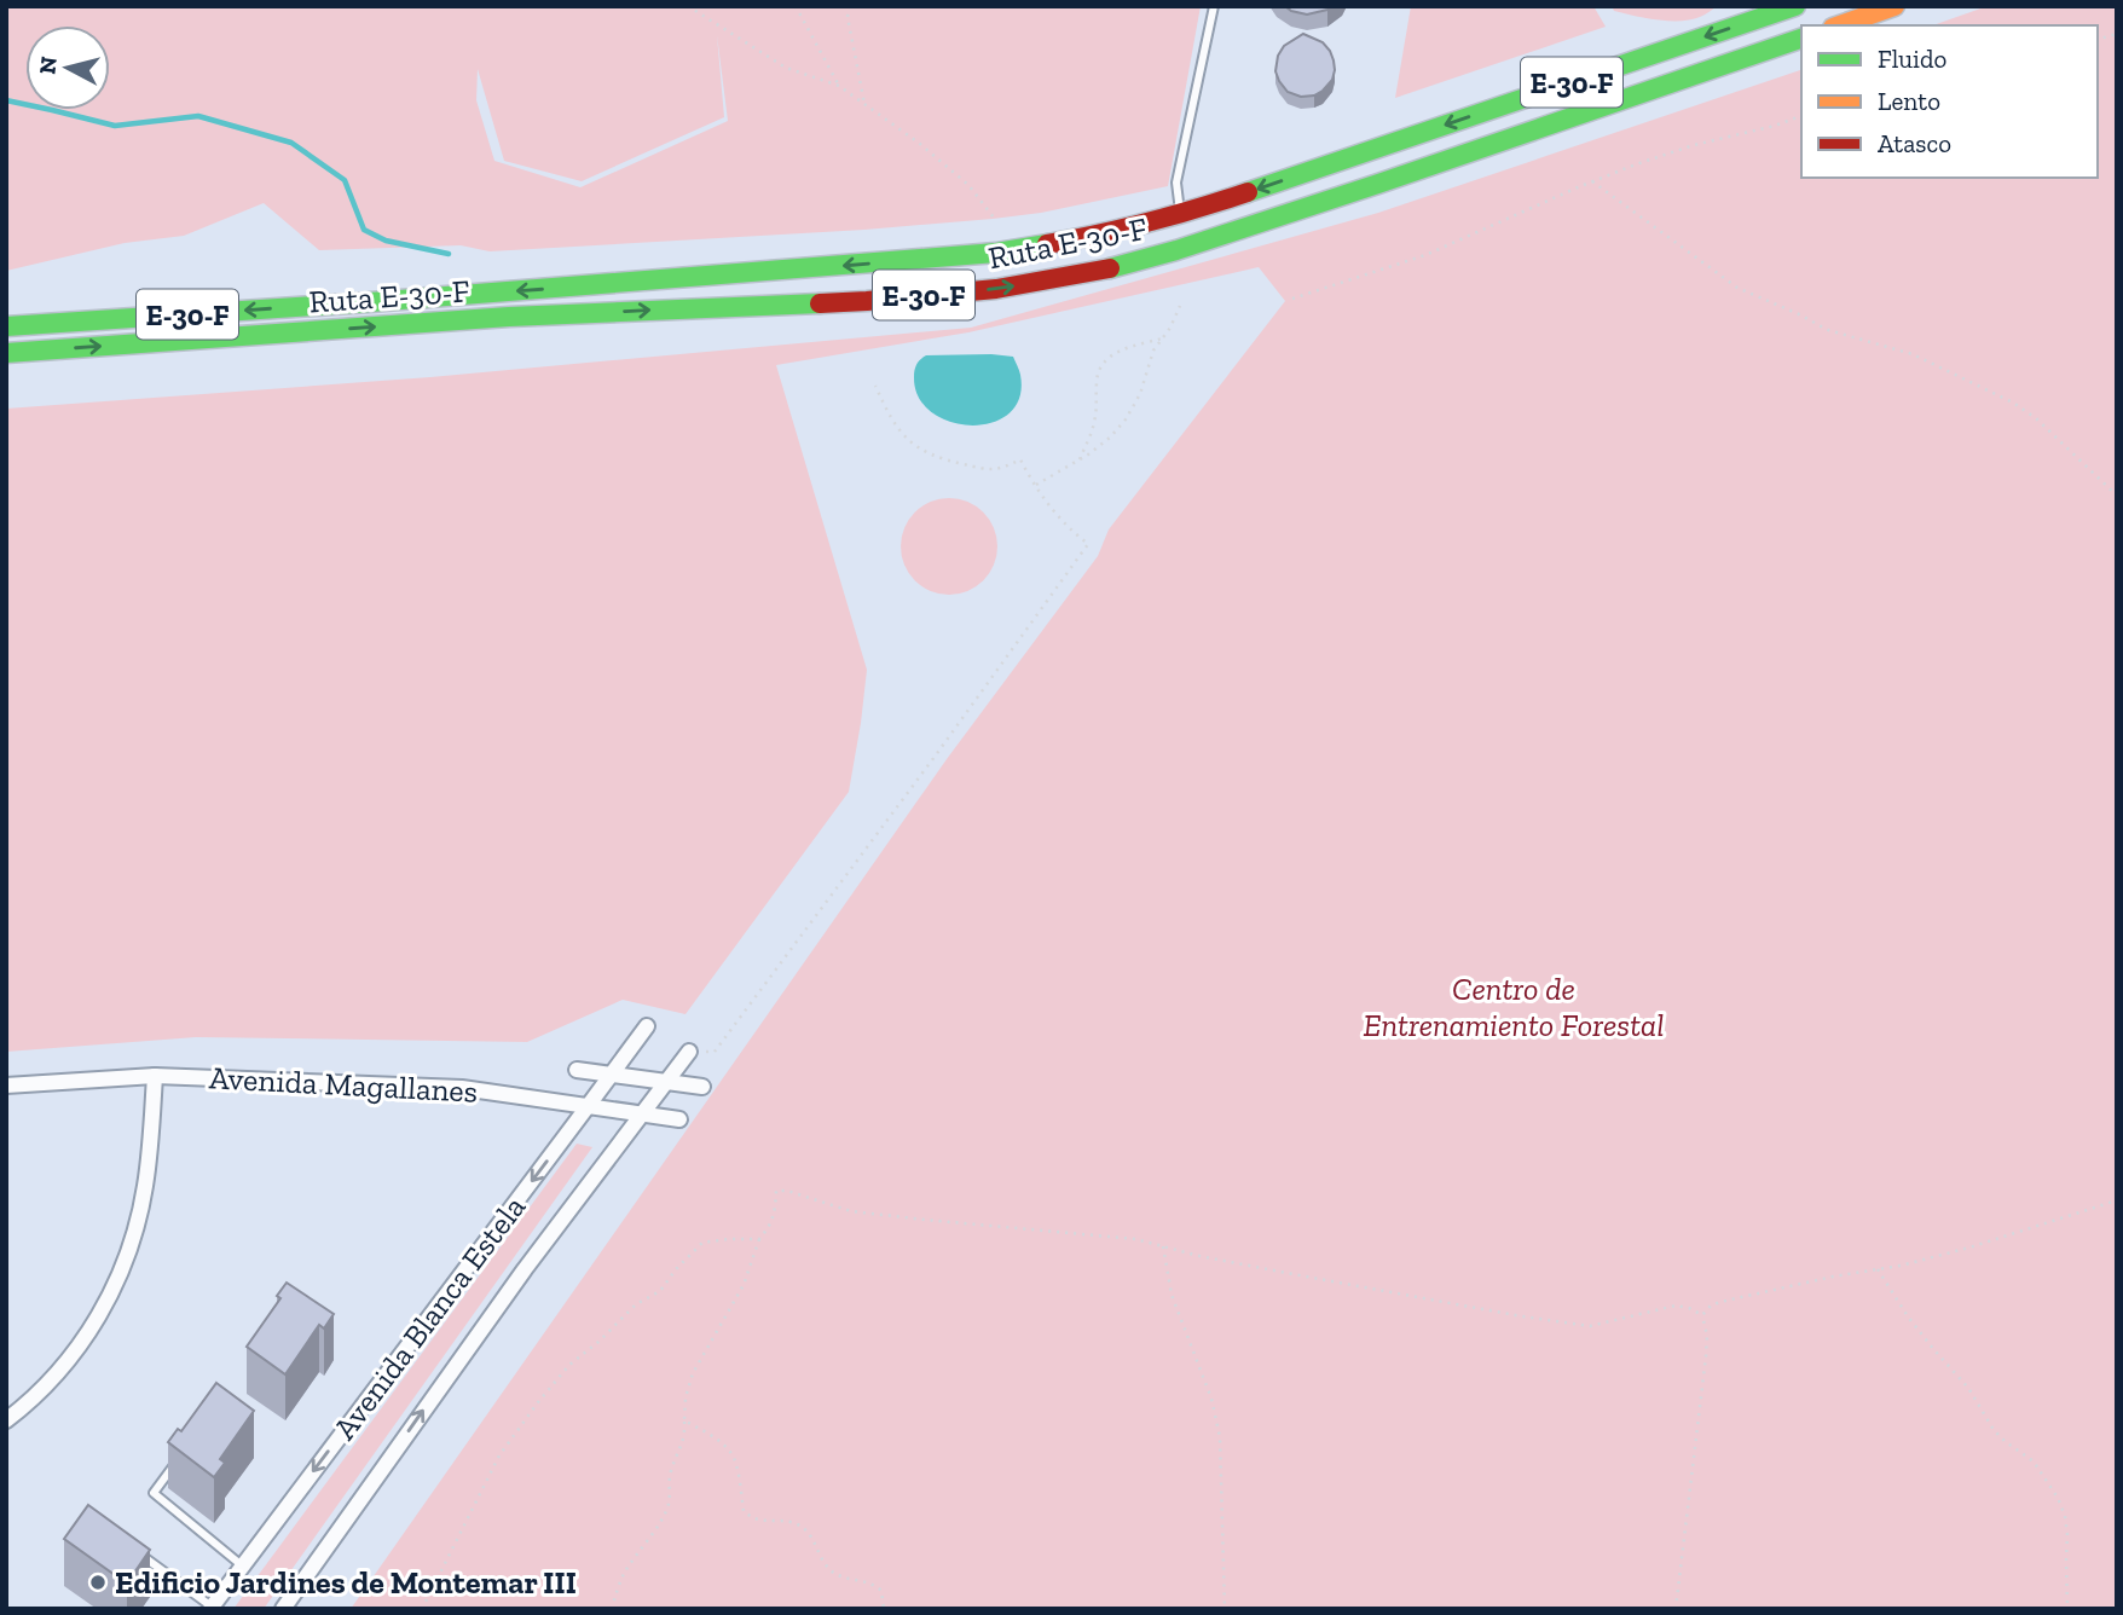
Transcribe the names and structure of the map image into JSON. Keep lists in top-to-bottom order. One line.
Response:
{"streets":{"highway":["E-30-F","Ruta E-30-F"],"street":["Avenida Magallanes","Avenida Blanca Estela"]},"crossings":[["Avenida Magallanes","Avenida Blanca Estela"]],"parks":["Centro de Entrenamiento Forestal"],"places":["Edificio Jardines de Montemar III"],"legend":["Fluido","Lento","Atasco"],"north":"left"}
